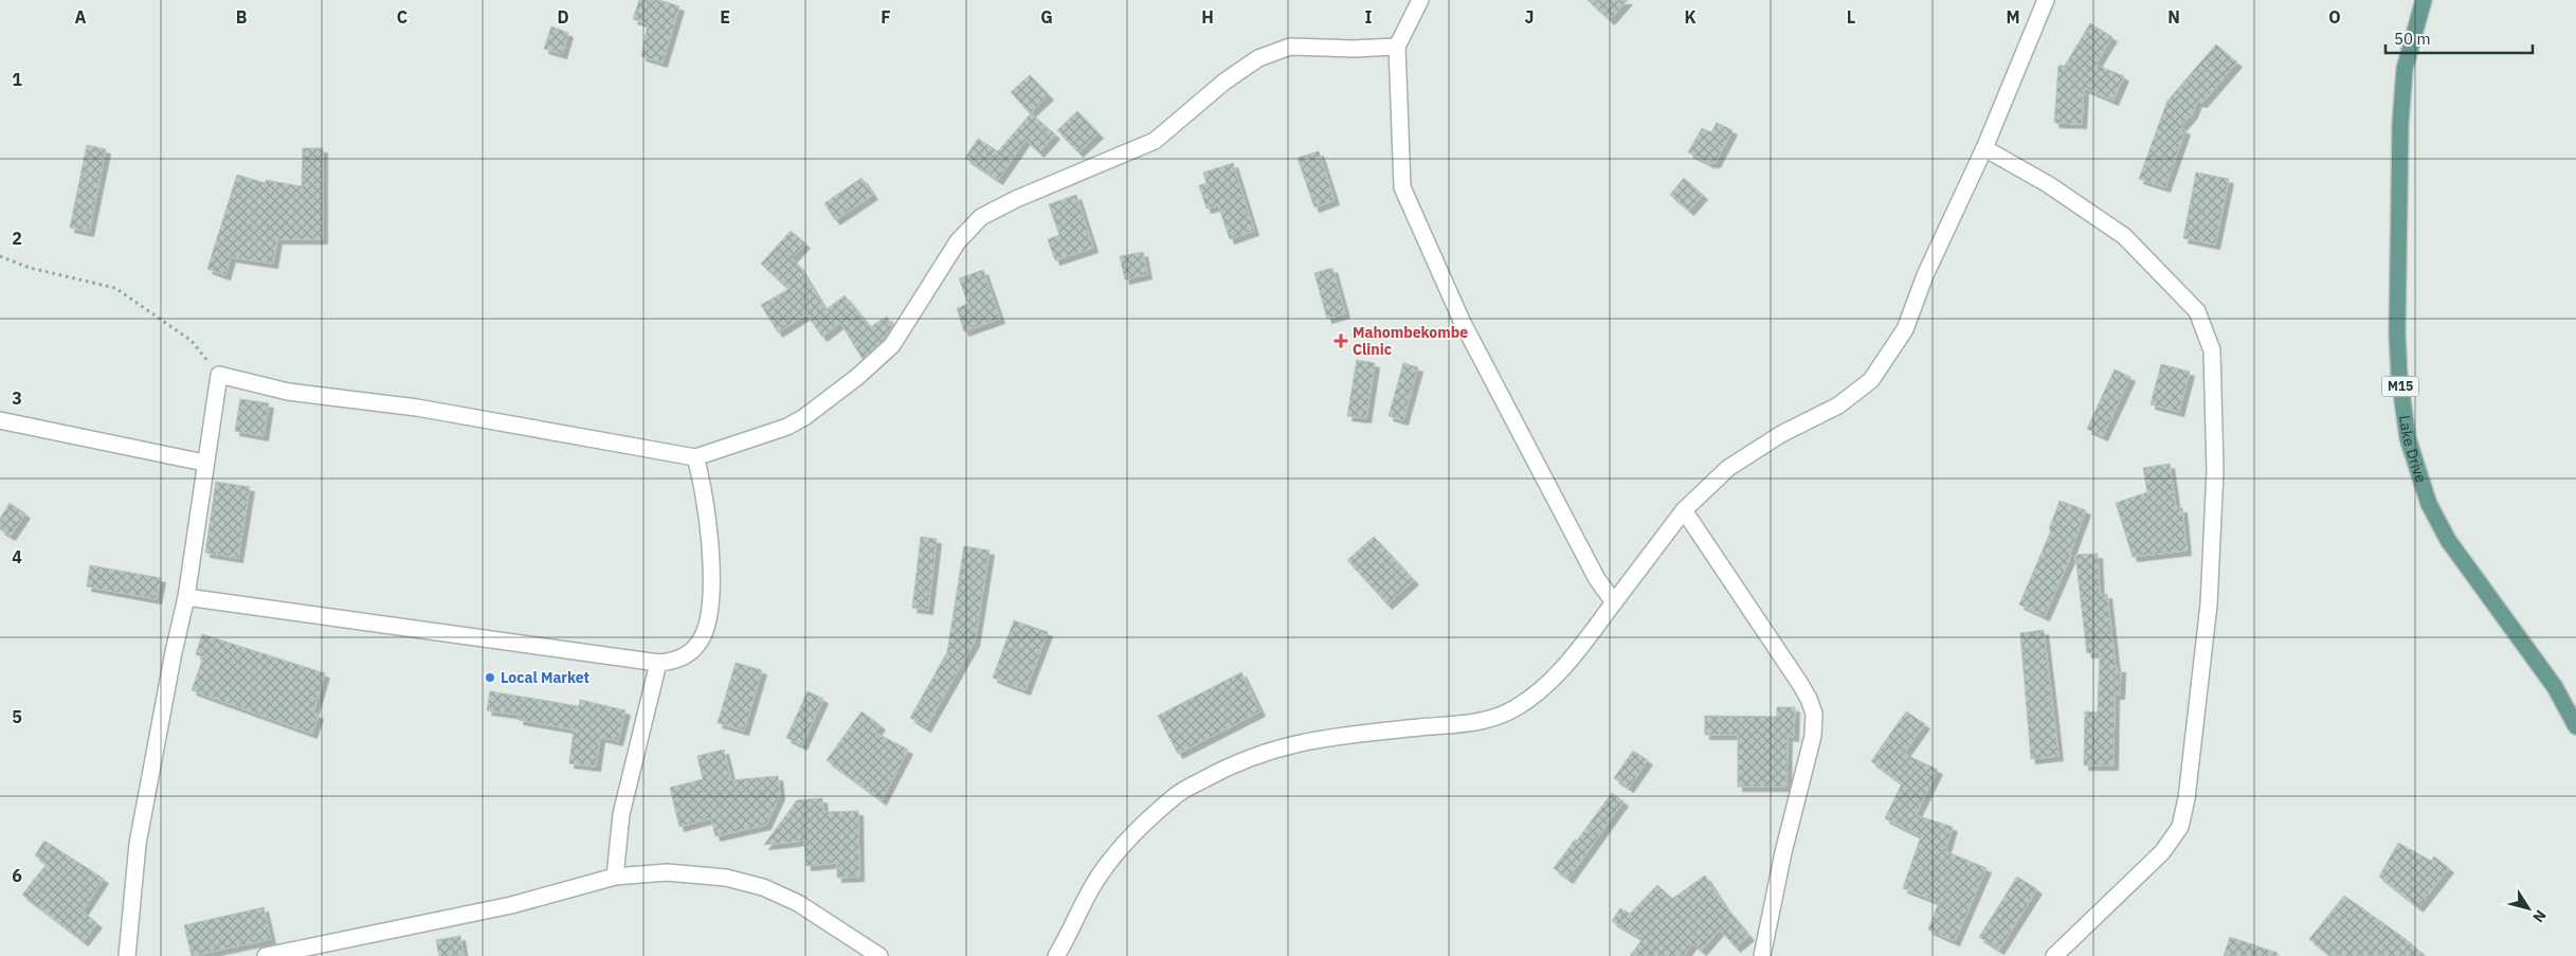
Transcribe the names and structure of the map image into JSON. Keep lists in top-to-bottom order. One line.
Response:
{"streets":{"main road":["M15","Lake Drive"]},"places":{"health":["Mahombekombe Clinic"],"other":["Local Market"]},"scale_bar":"50 m","north":"bottom right","grid":{"columns":["A","B","C","D","E","F","G","H","I","J","K","L","M","N","O"],"rows":["1","2","3","4","5","6"]}}
